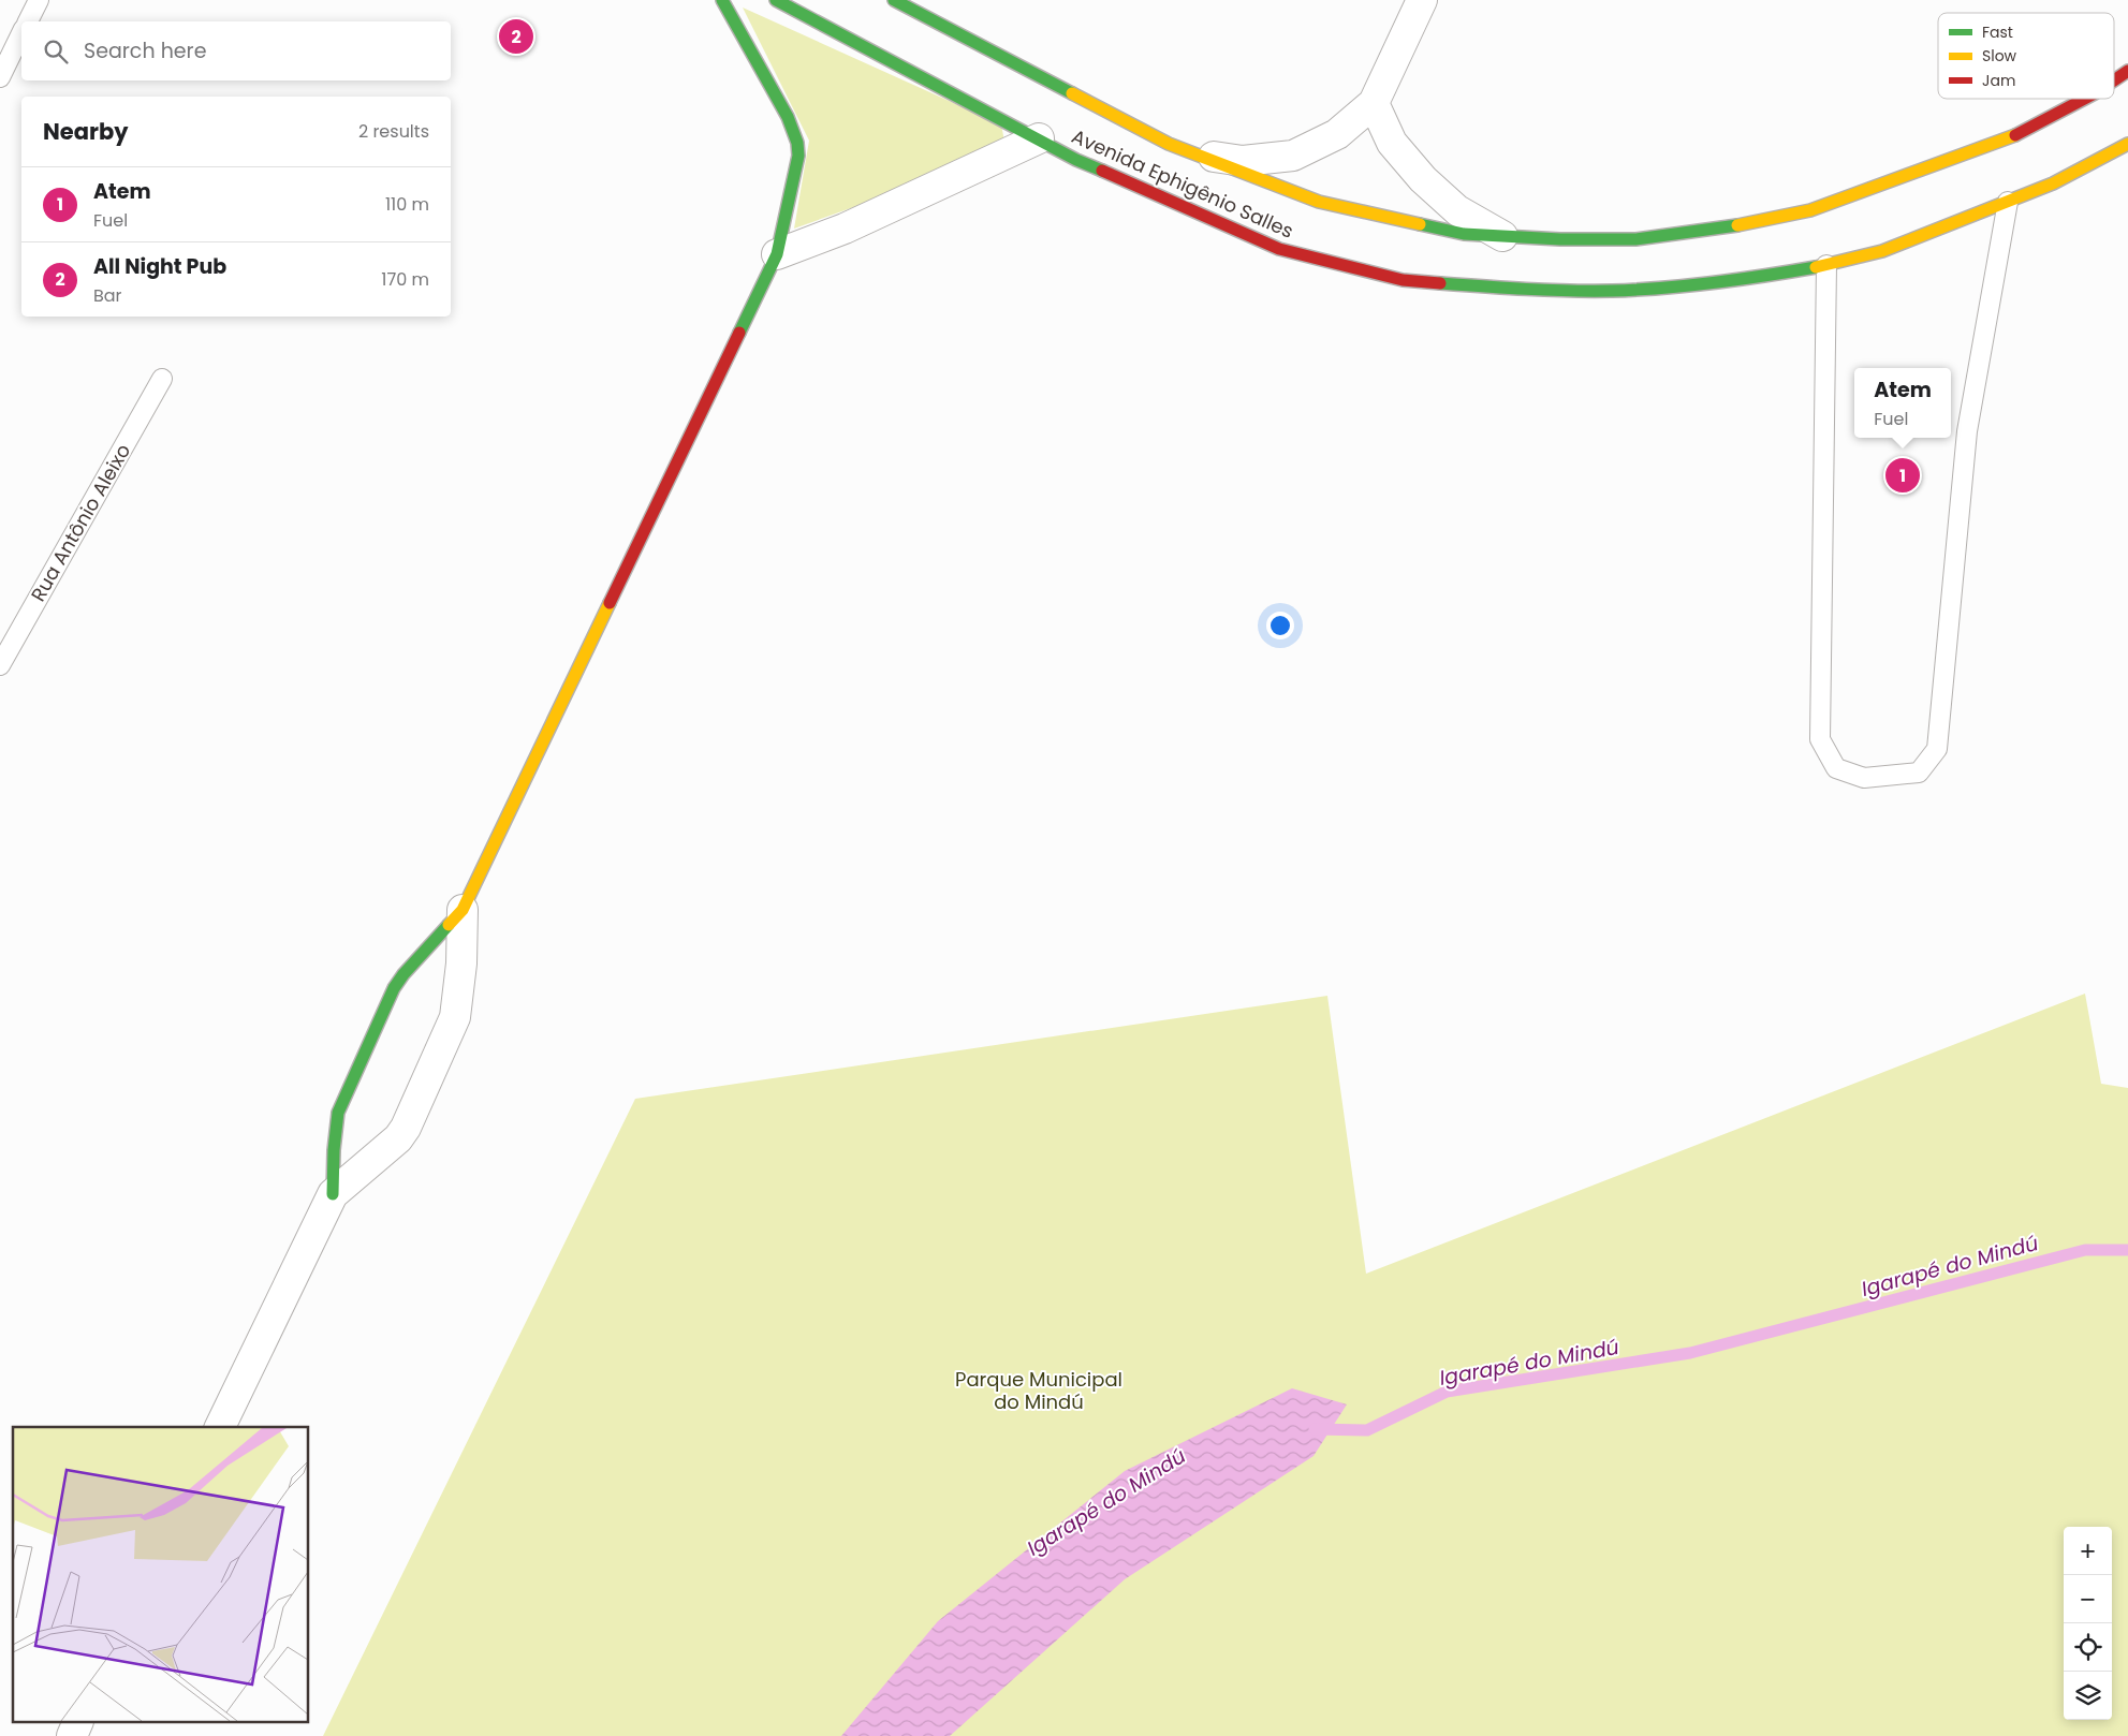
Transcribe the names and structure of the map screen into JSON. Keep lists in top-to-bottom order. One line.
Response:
{"streets":{"main road":["Avenida Ephigênio Salles"],"lane":["Rua Antônio Aleixo"]},"water":["Igarapé do Mindú"],"parks":["Parque Municipal do Mindú"],"legend":["Fast","Slow","Jam"],"page":{"pins":["2","1"],"search":"Search here","heading":["Nearby","2 results"],"list":[{"mark":"1","name":"Atem","note":"Fuel","value":"110 m"},{"mark":"2","name":"All Night Pub","note":"Bar","value":"170 m"}],"popup":["Atem","Fuel"],"map_buttons":["+","−"]}}
